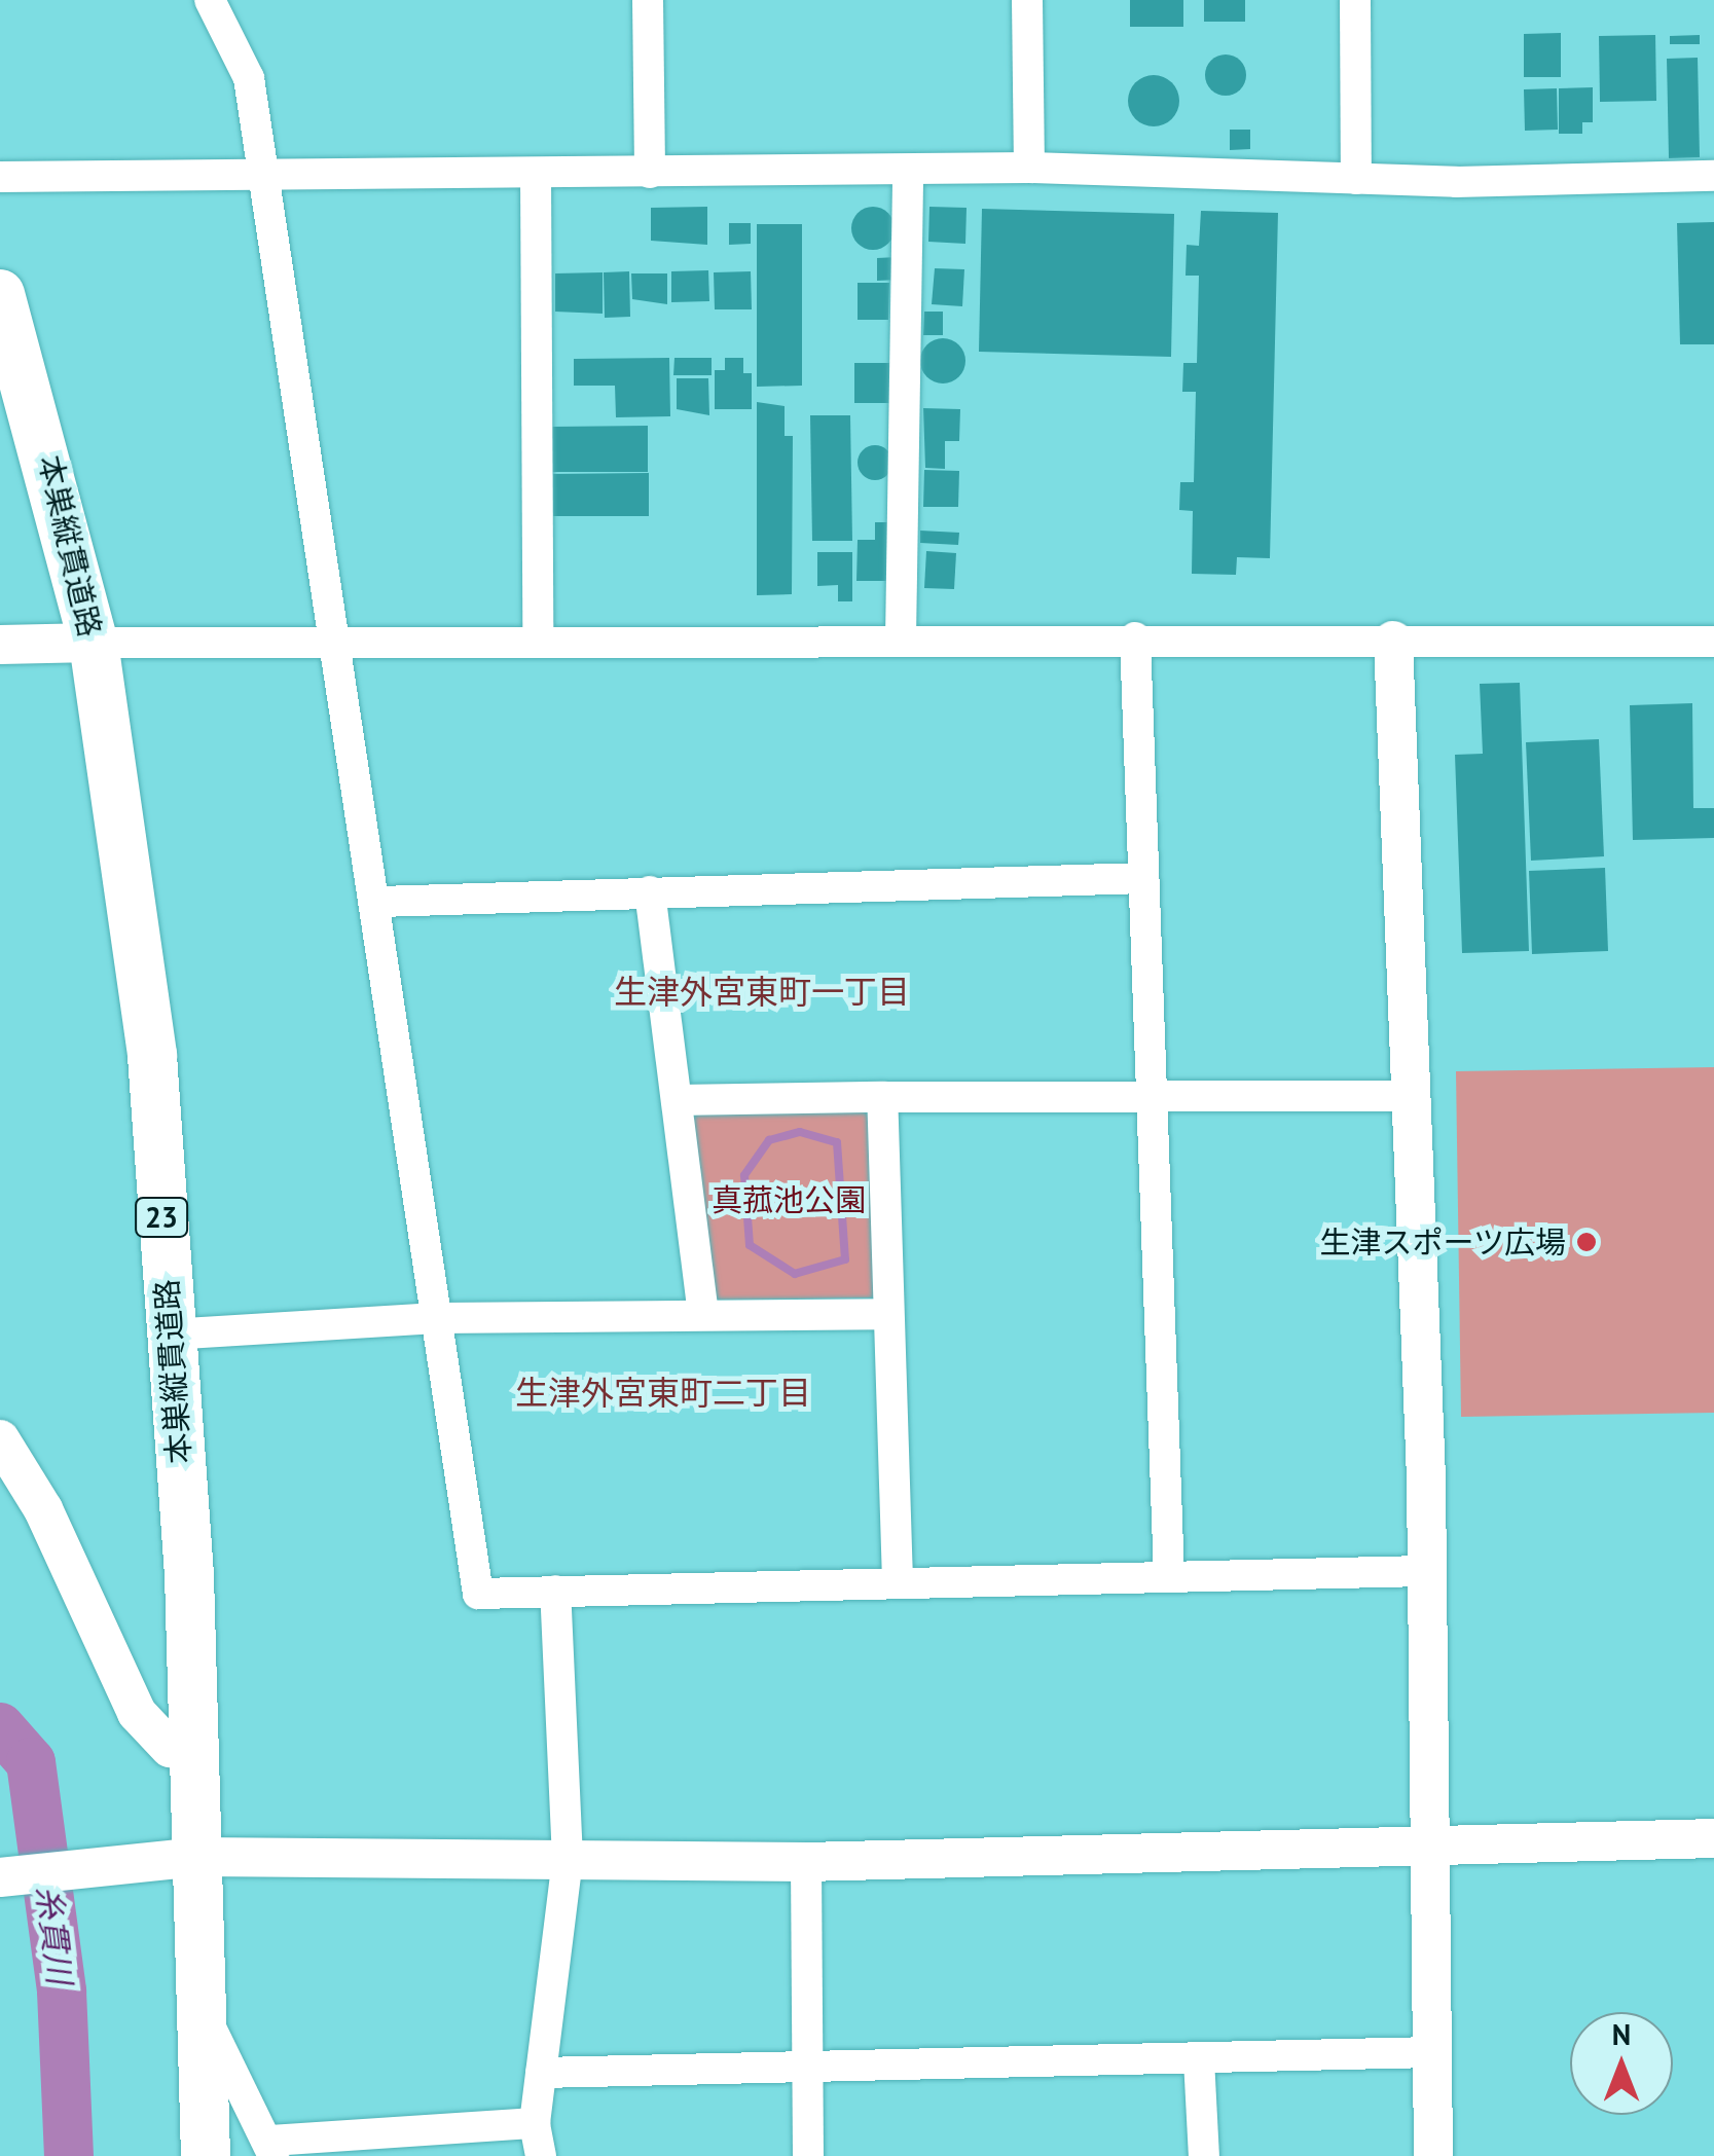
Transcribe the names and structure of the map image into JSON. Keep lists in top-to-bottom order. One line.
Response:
{"streets":{"main road":["本巣縦貫道路","23"]},"districts":["生津外宮東町一丁目","生津外宮東町二丁目"],"water":["糸貫川"],"parks":["真菰池公園"],"places":["生津スポーツ広場"],"north":"top"}
